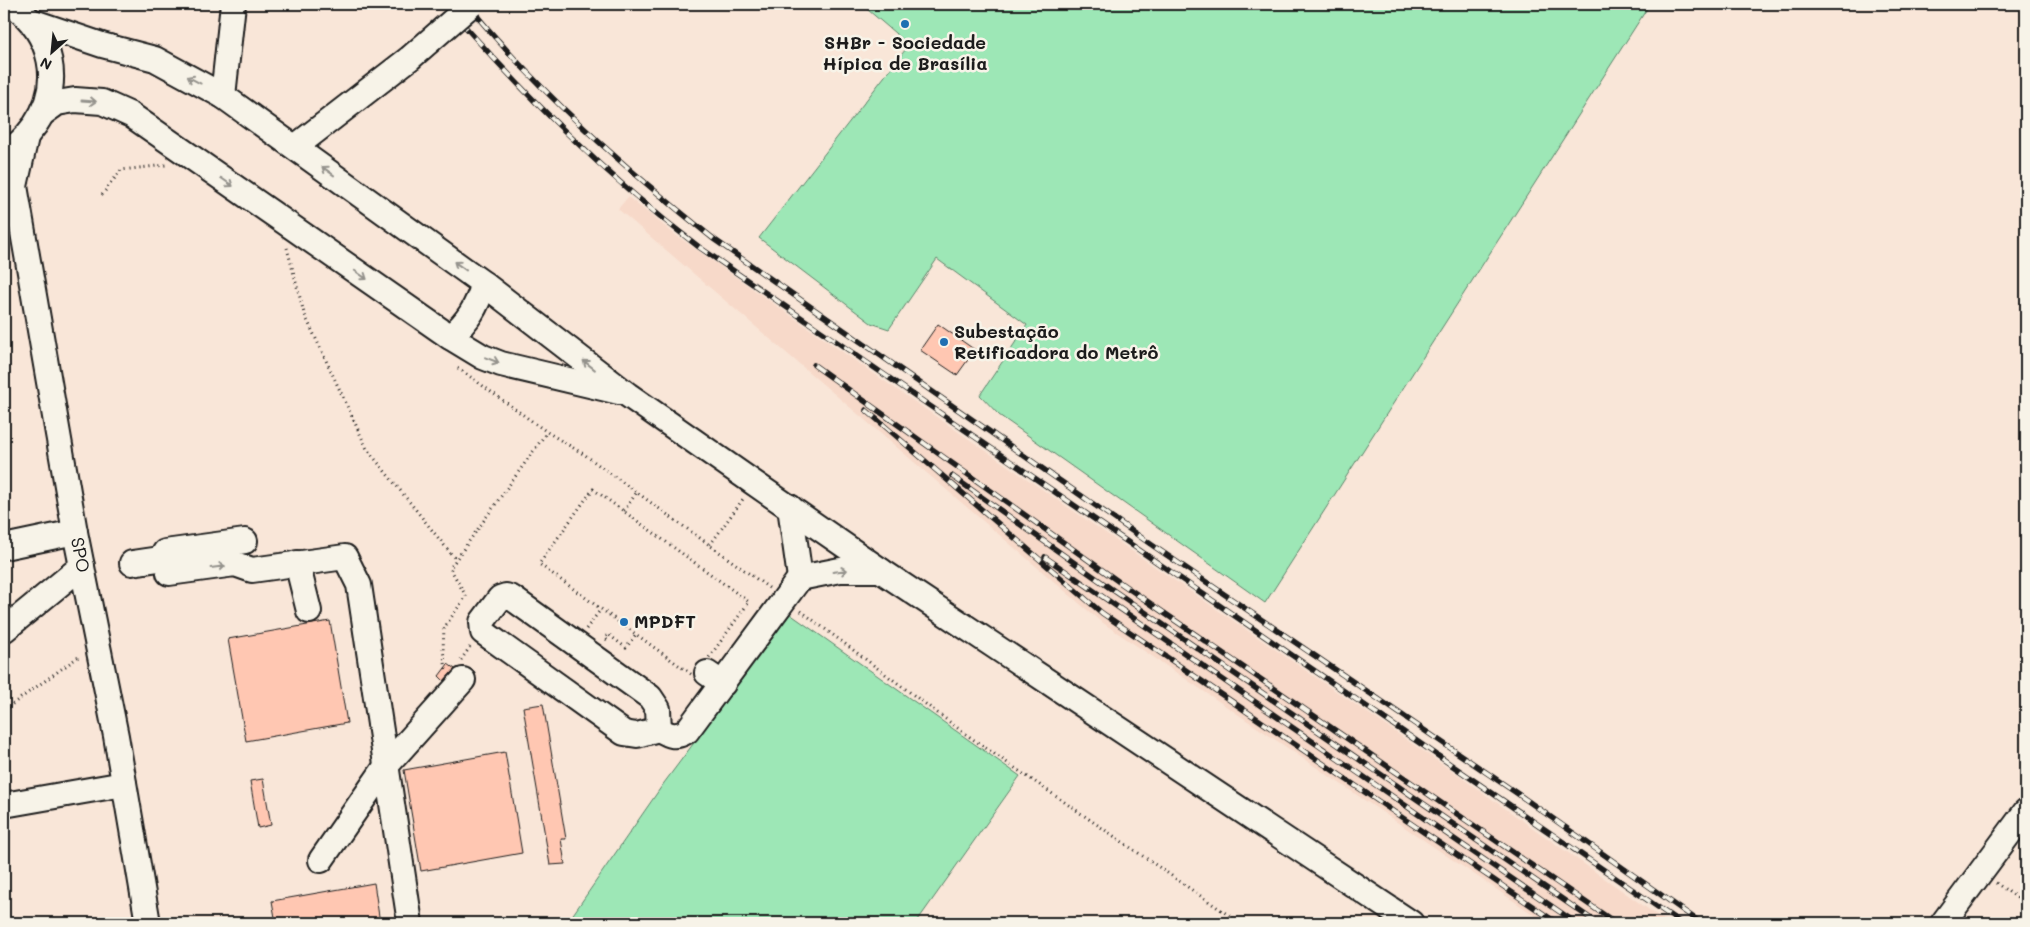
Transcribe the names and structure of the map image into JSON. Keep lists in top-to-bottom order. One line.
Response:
{"streets":{"street":["SPO"]},"places":["SHBr - Sociedade Hípica de Brasília","Subestação Retificadora do Metrô","MPDFT"],"north":"bottom left"}
